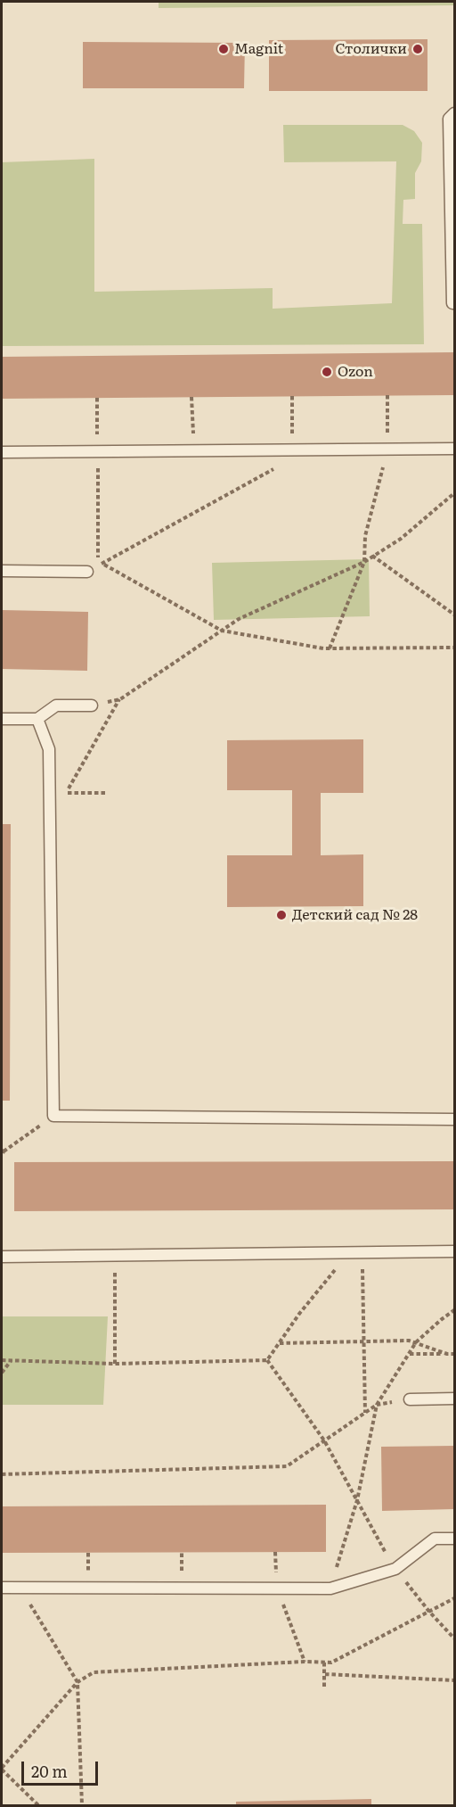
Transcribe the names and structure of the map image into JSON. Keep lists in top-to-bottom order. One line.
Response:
{"places":["Magnit","Столички","Ozon","Детский сад № 28"],"scale_bar":"20 m"}
